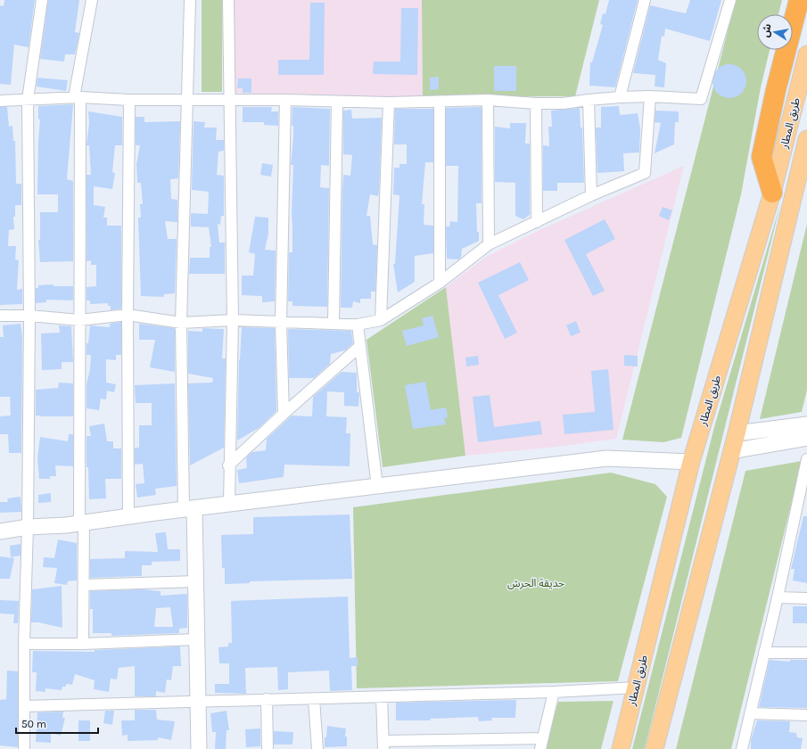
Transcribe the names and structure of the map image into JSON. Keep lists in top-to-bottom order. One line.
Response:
{"streets":{"main road":["طريق المطار"]},"parks":["حديقة الحرش"],"scale_bar":"50 m","north":"left"}
